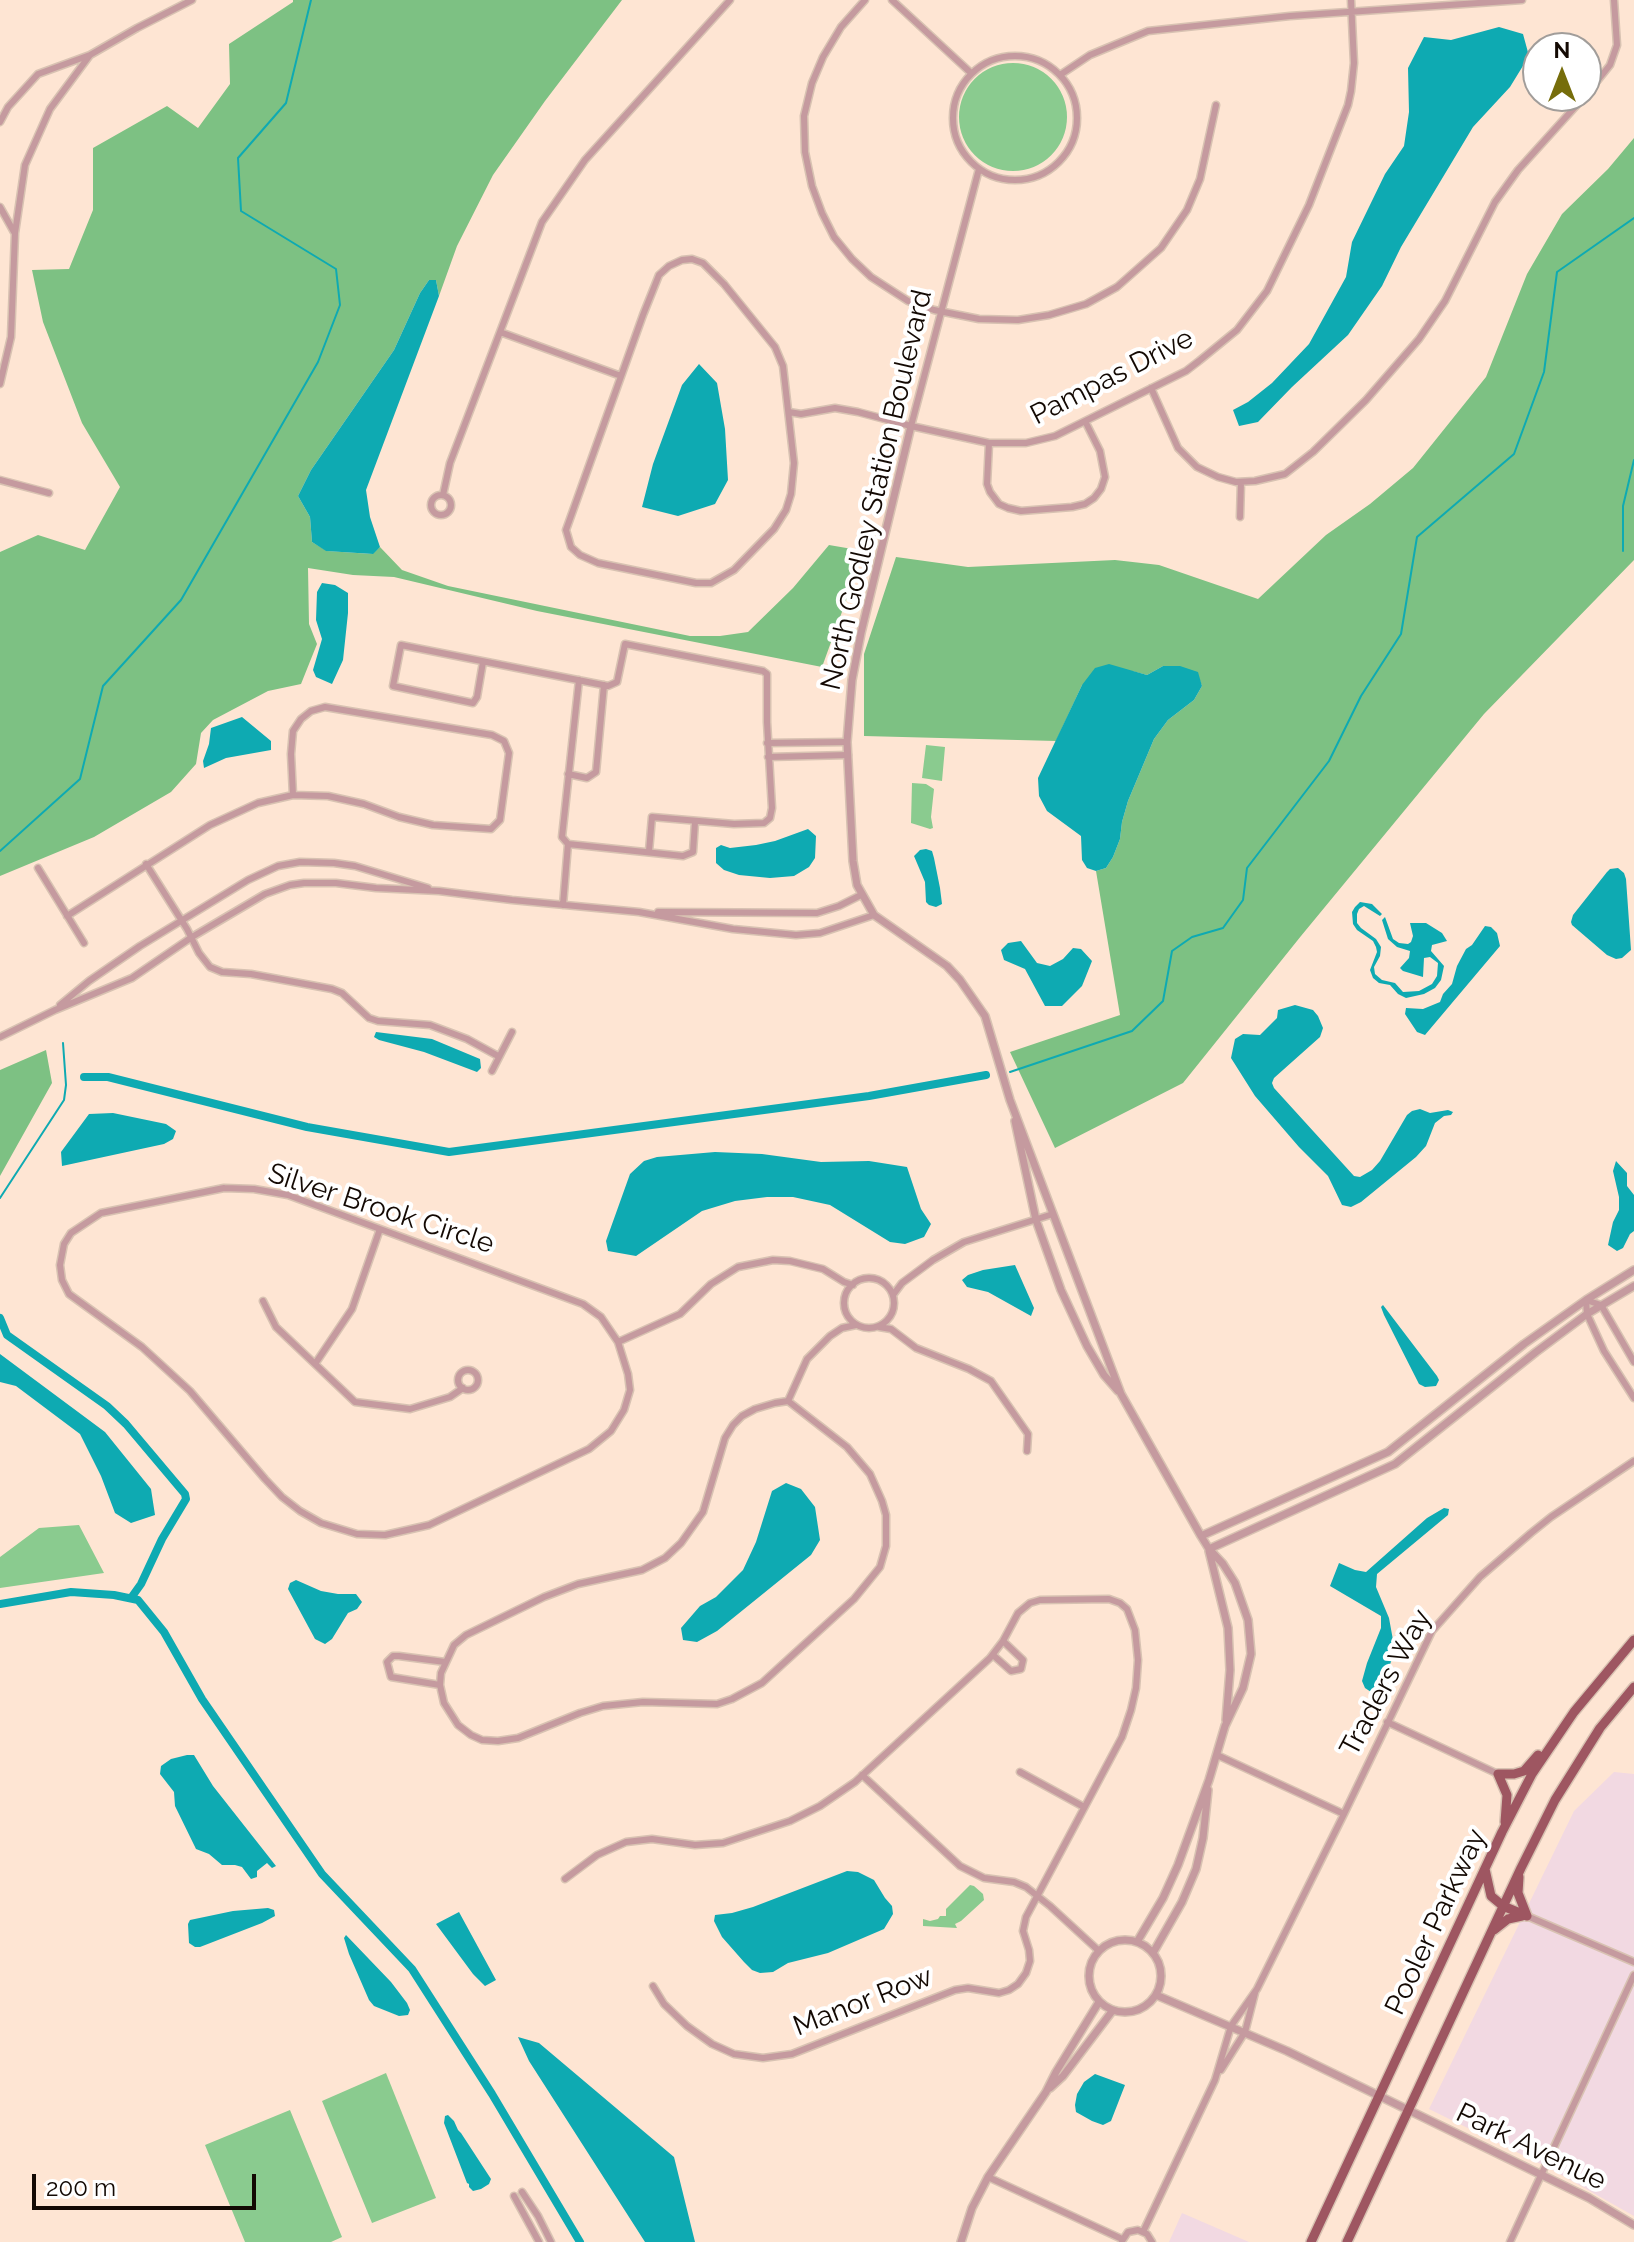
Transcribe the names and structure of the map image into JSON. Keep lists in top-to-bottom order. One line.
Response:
{"streets":{"main road":["Pooler Parkway"],"street":["Pampas Drive","North Godley Station Boulevard","Silver Brook Circle","Traders Way","Manor Row","Park Avenue"]},"crossings":[["Pampas Drive","North Godley Station Boulevard"],["North Godley Station Boulevard","Park Avenue"],["Traders Way","Park Avenue"],["Pooler Parkway","Park Avenue"]],"scale_bar":"200 m","north":"top"}
